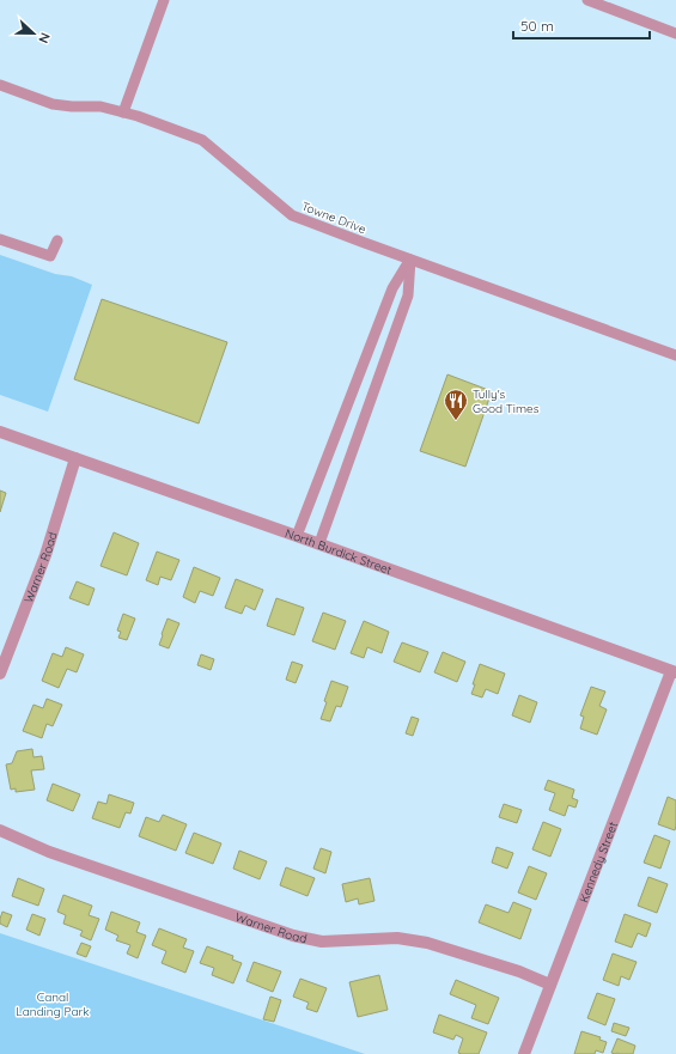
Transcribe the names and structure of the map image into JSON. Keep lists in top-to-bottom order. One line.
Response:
{"streets":{"street":["North Burdick Street","Warner Road","Kennedy Street"],"lane":["Towne Drive"]},"crossings":[["North Burdick Street","Warner Road"],["North Burdick Street","Kennedy Street"],["Warner Road","Kennedy Street"]],"parks":["Canal Landing Park"],"places":{"restaurant":["Tully's Good Times"]},"scale_bar":"50 m","north":"right"}
